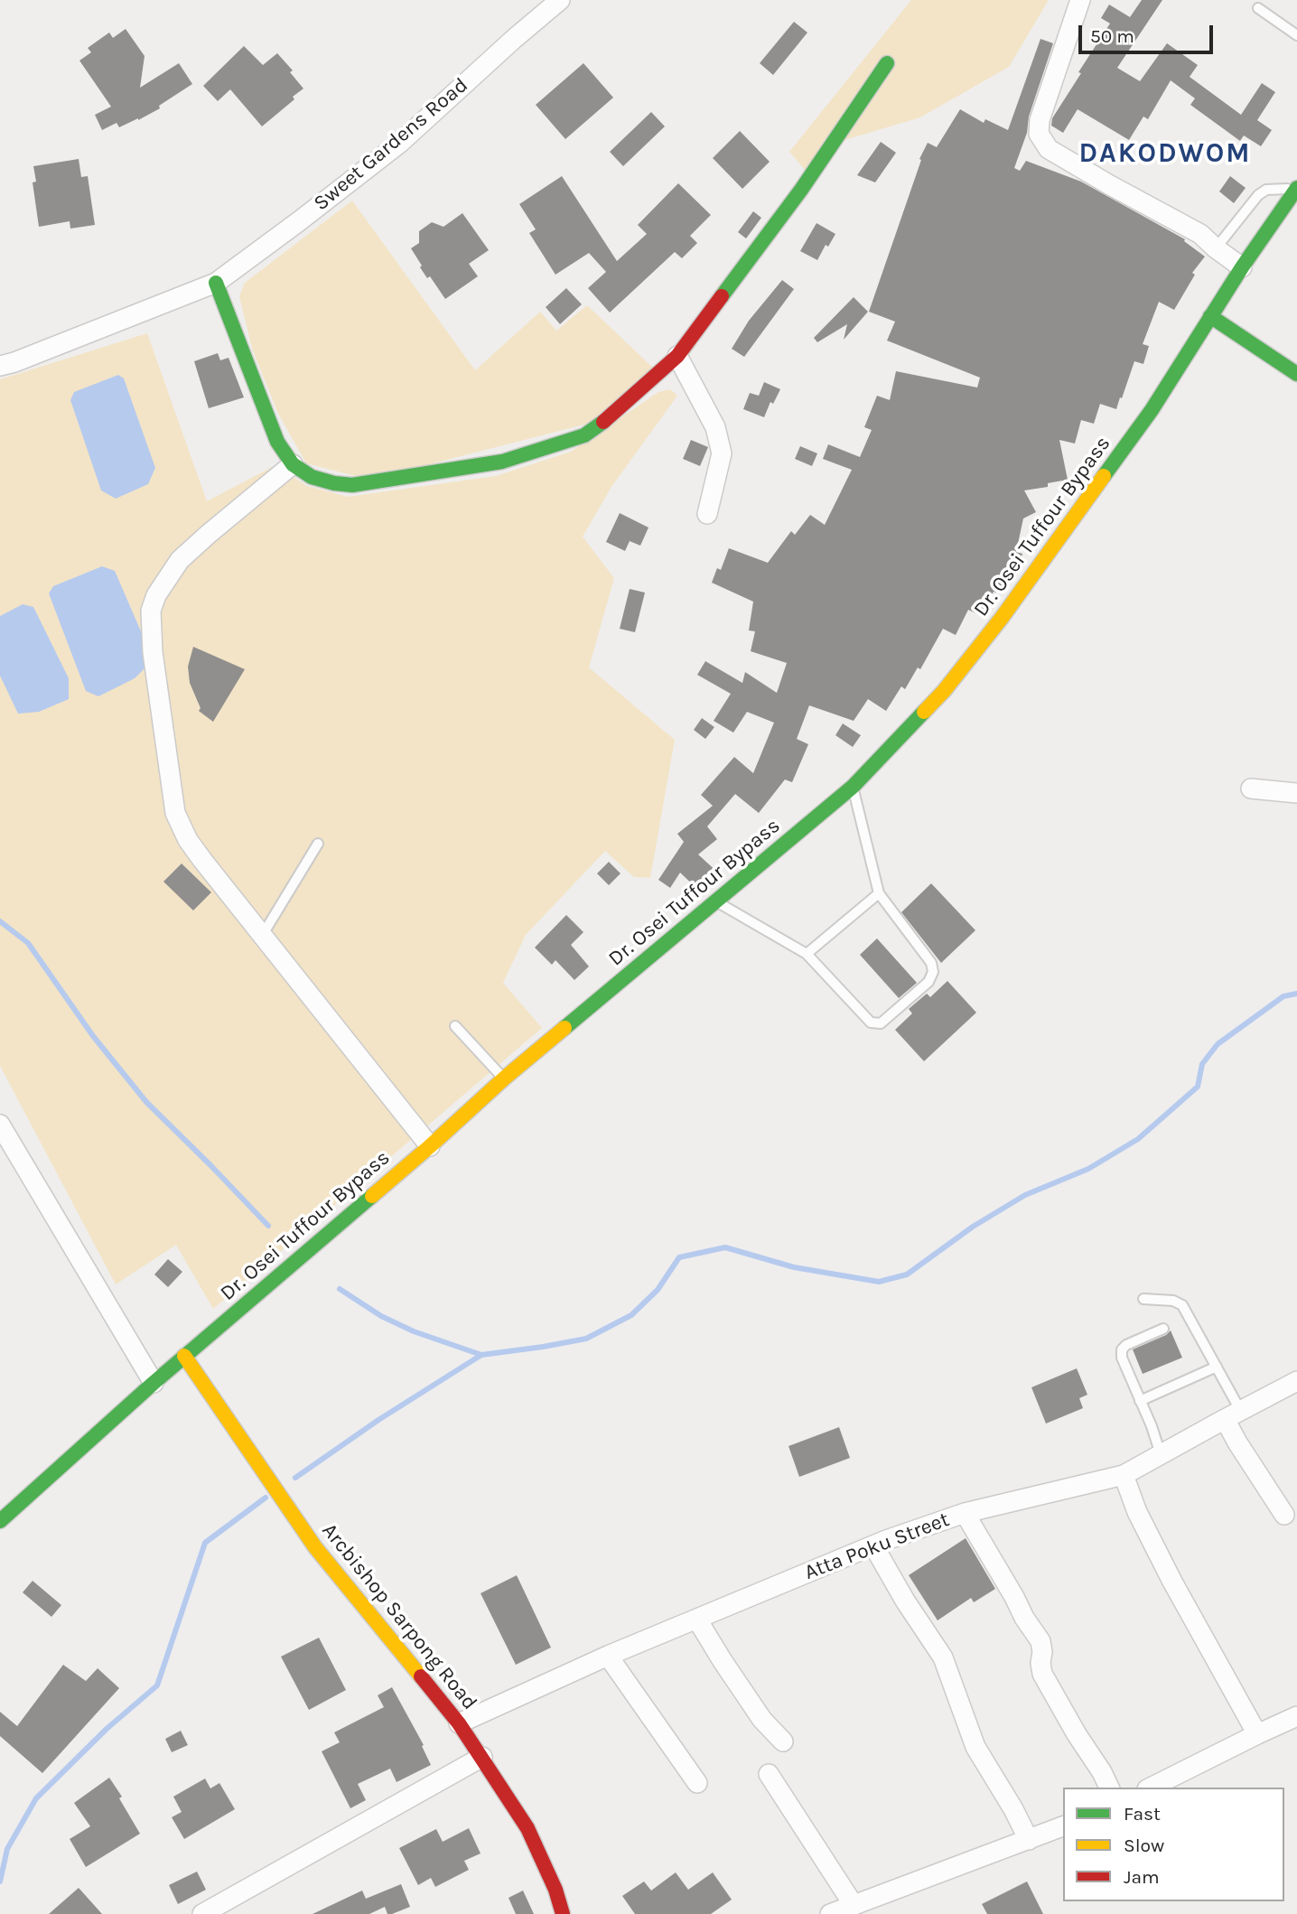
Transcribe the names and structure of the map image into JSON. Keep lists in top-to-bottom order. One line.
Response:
{"streets":{"main road":["Dr. Osei Tuffour Bypass","Arcbishop Sarpong Road"],"street":["Sweet Gardens Road","Atta Poku Street"]},"crossings":[["Dr. Osei Tuffour Bypass","Arcbishop Sarpong Road"],["Atta Poku Street","Arcbishop Sarpong Road"]],"districts":["DAKODWOM"],"legend":["Fast","Slow","Jam"],"scale_bar":"50 m"}
